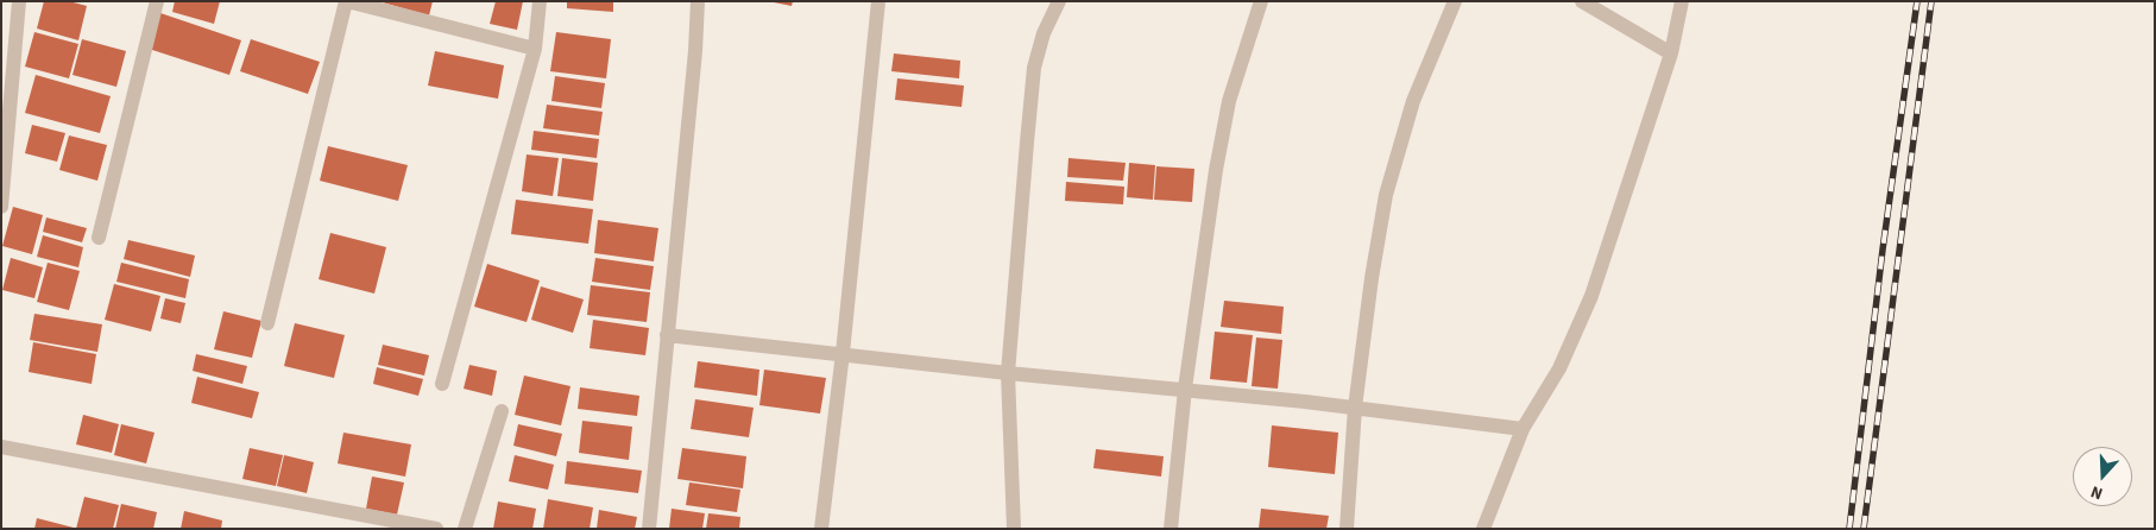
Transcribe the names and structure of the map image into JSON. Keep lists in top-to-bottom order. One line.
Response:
{"north":"bottom"}
